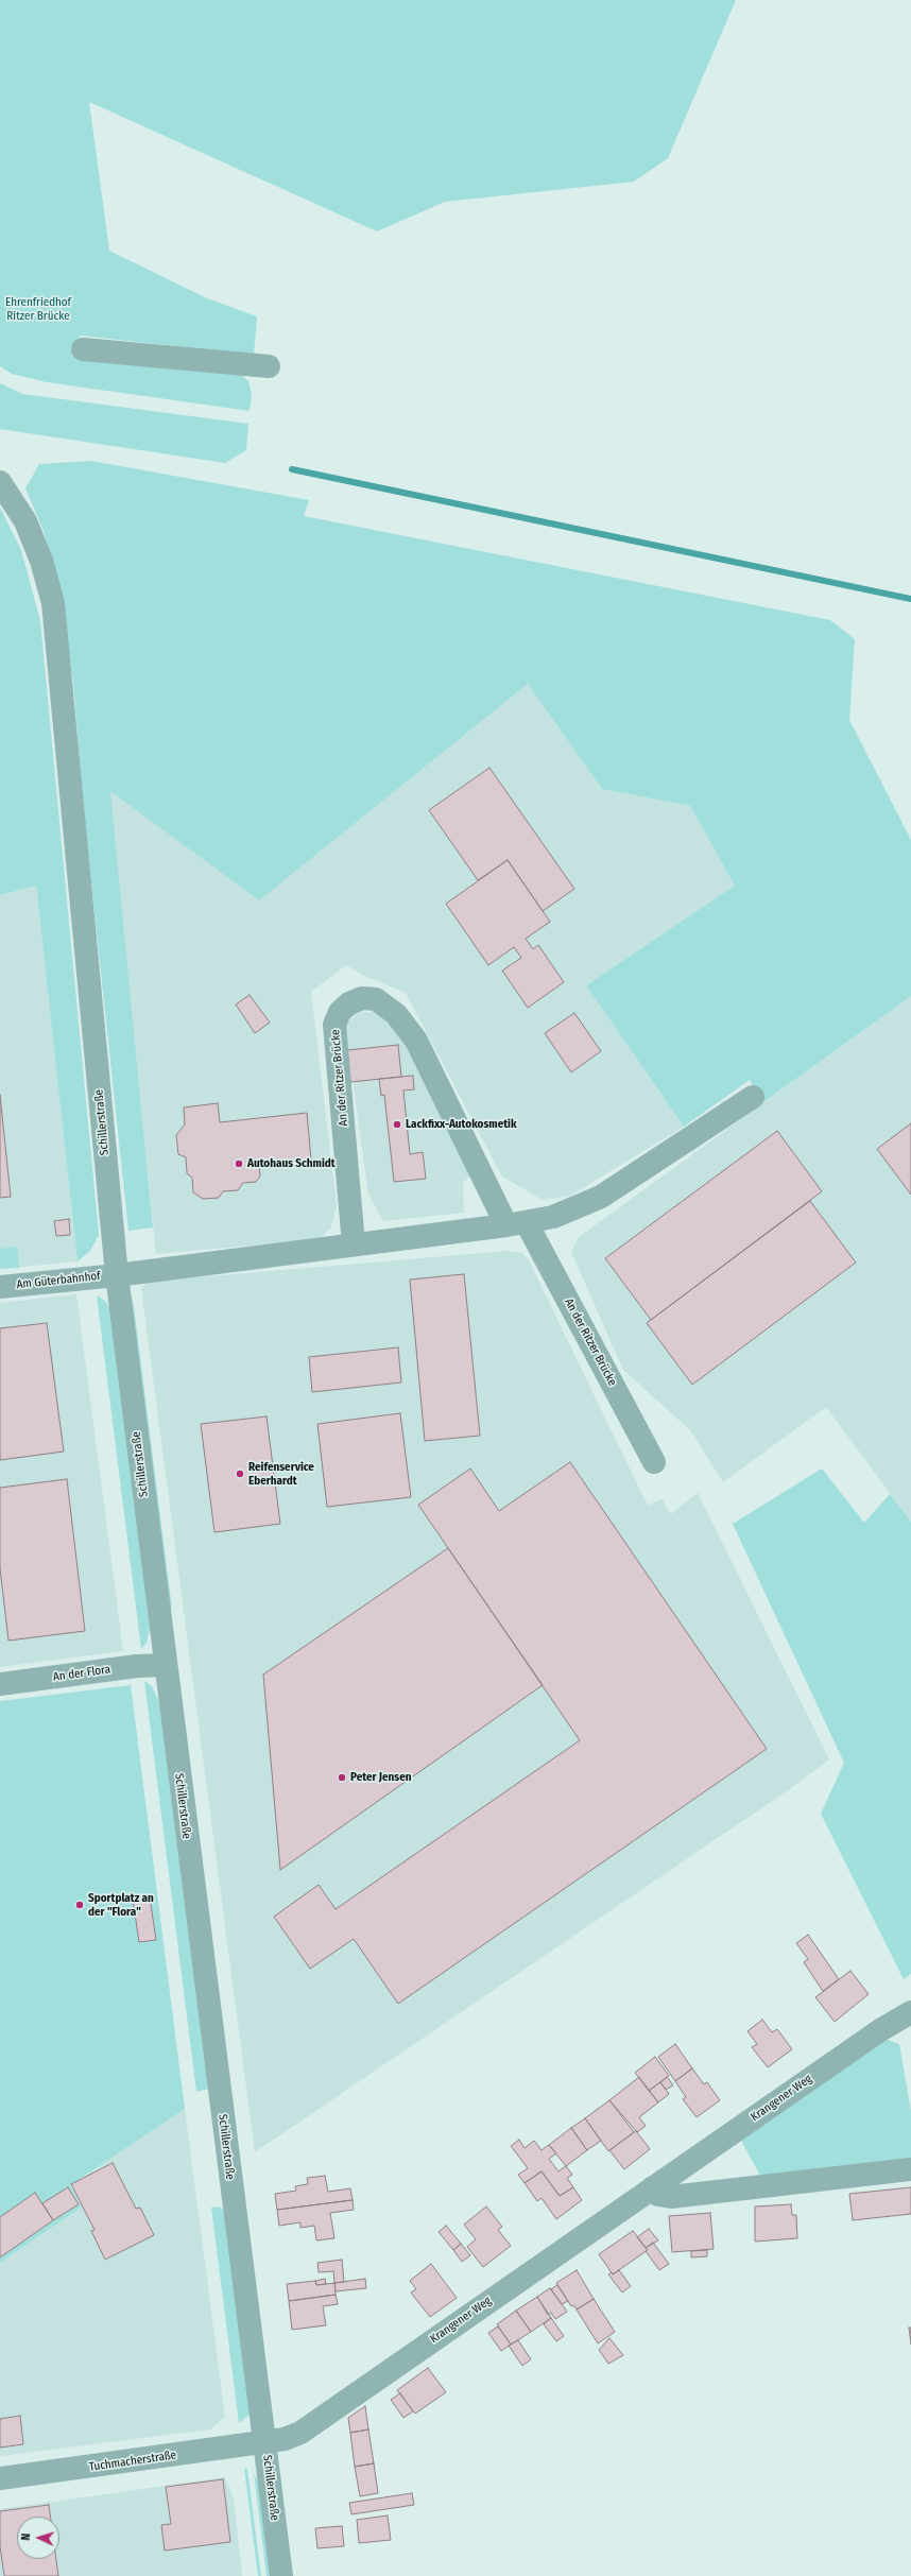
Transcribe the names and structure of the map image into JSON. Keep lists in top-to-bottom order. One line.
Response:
{"streets":{"street":["An der Ritzer Brücke","Schillerstraße","Am Güterbahnhof","An der Flora","Krangener Weg","Tuchmacherstraße"]},"crossings":[["Schillerstraße","Am Güterbahnhof"],["Schillerstraße","An der Flora"],["Schillerstraße","Krangener Weg"],["Schillerstraße","Tuchmacherstraße"],["Krangener Weg","Tuchmacherstraße"]],"parks":["Ehrenfriedhof Ritzer Brücke"],"places":["Lackfixx-Autokosmetik","Autohaus Schmidt","Reifenservice Eberhardt","Peter Jensen","Sportplatz an der \"Flora\""],"north":"left"}
